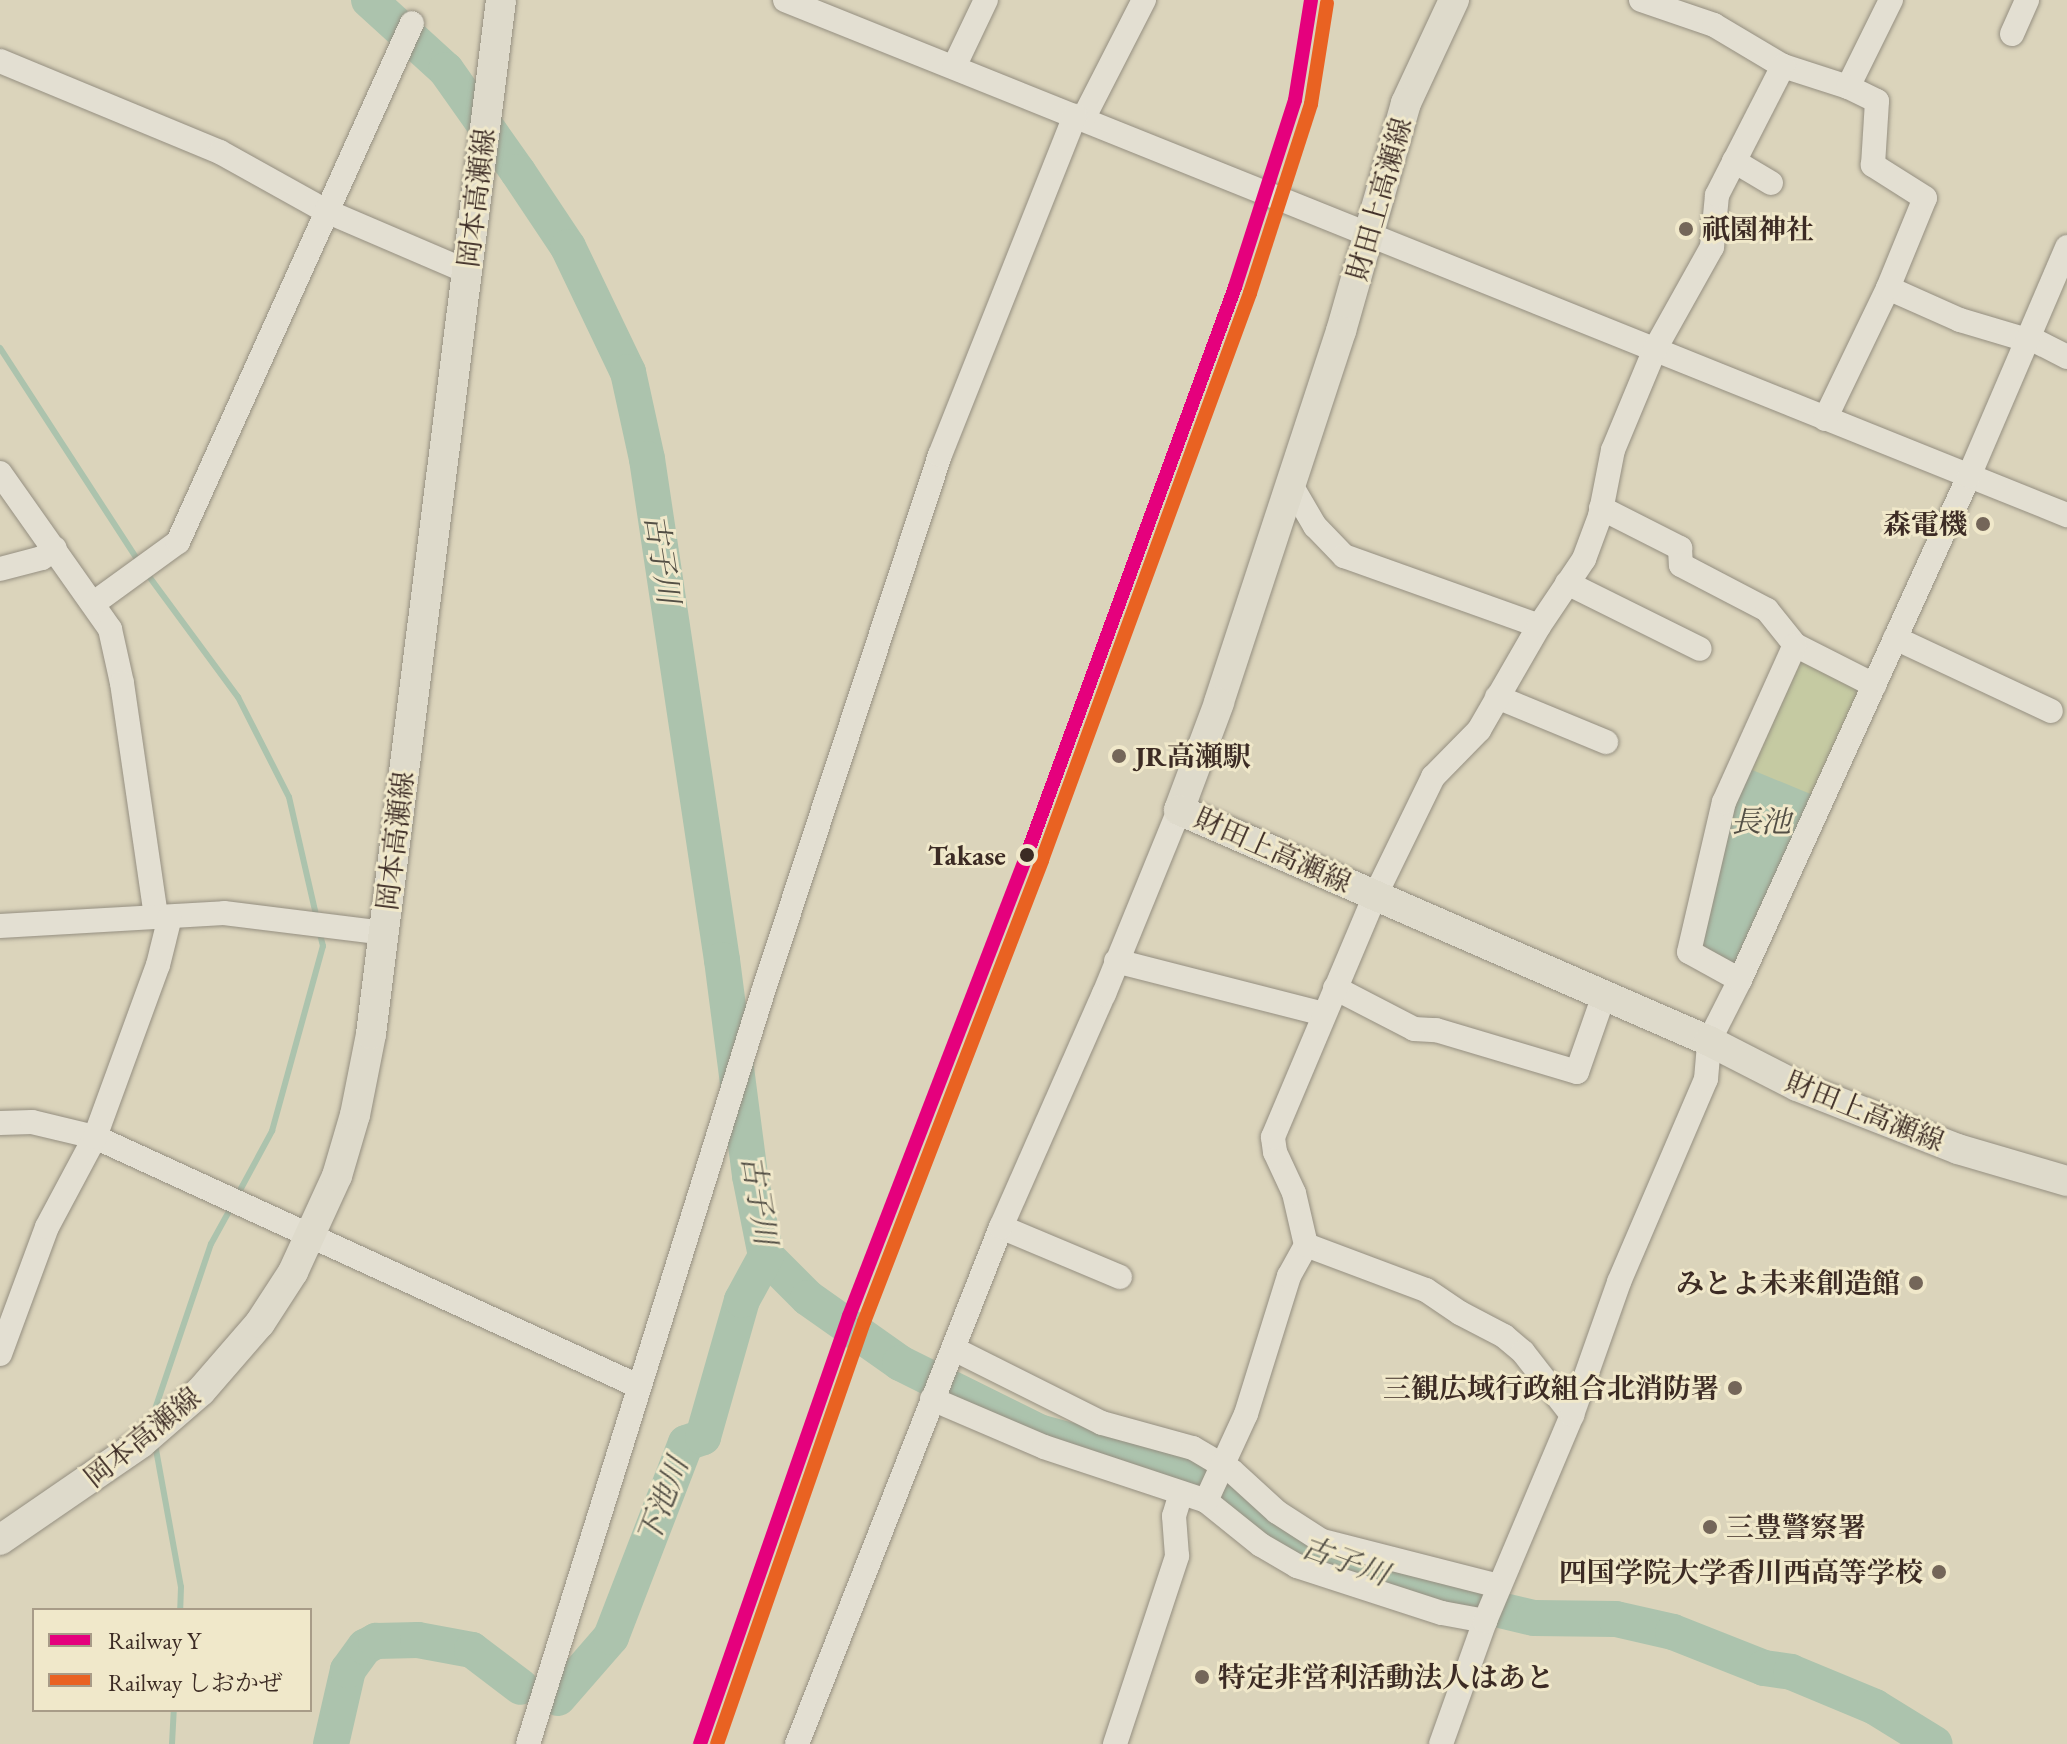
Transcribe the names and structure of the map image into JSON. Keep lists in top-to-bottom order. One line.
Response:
{"streets":{"main road":["岡本高瀬線","財田上高瀬線"]},"water":["古子川","長池","下池川"],"places":["祇園神社","森電機","JR高瀬駅","Takase","みとよ未来創造館","三観広域行政組合北消防署","三豊警察署","四国学院大学香川西高等学校","特定非営利活動法人はあと"],"lines":["rail line Y","rail line しおかぜ"],"legend":["Railway Y","Railway しおかぜ"]}
